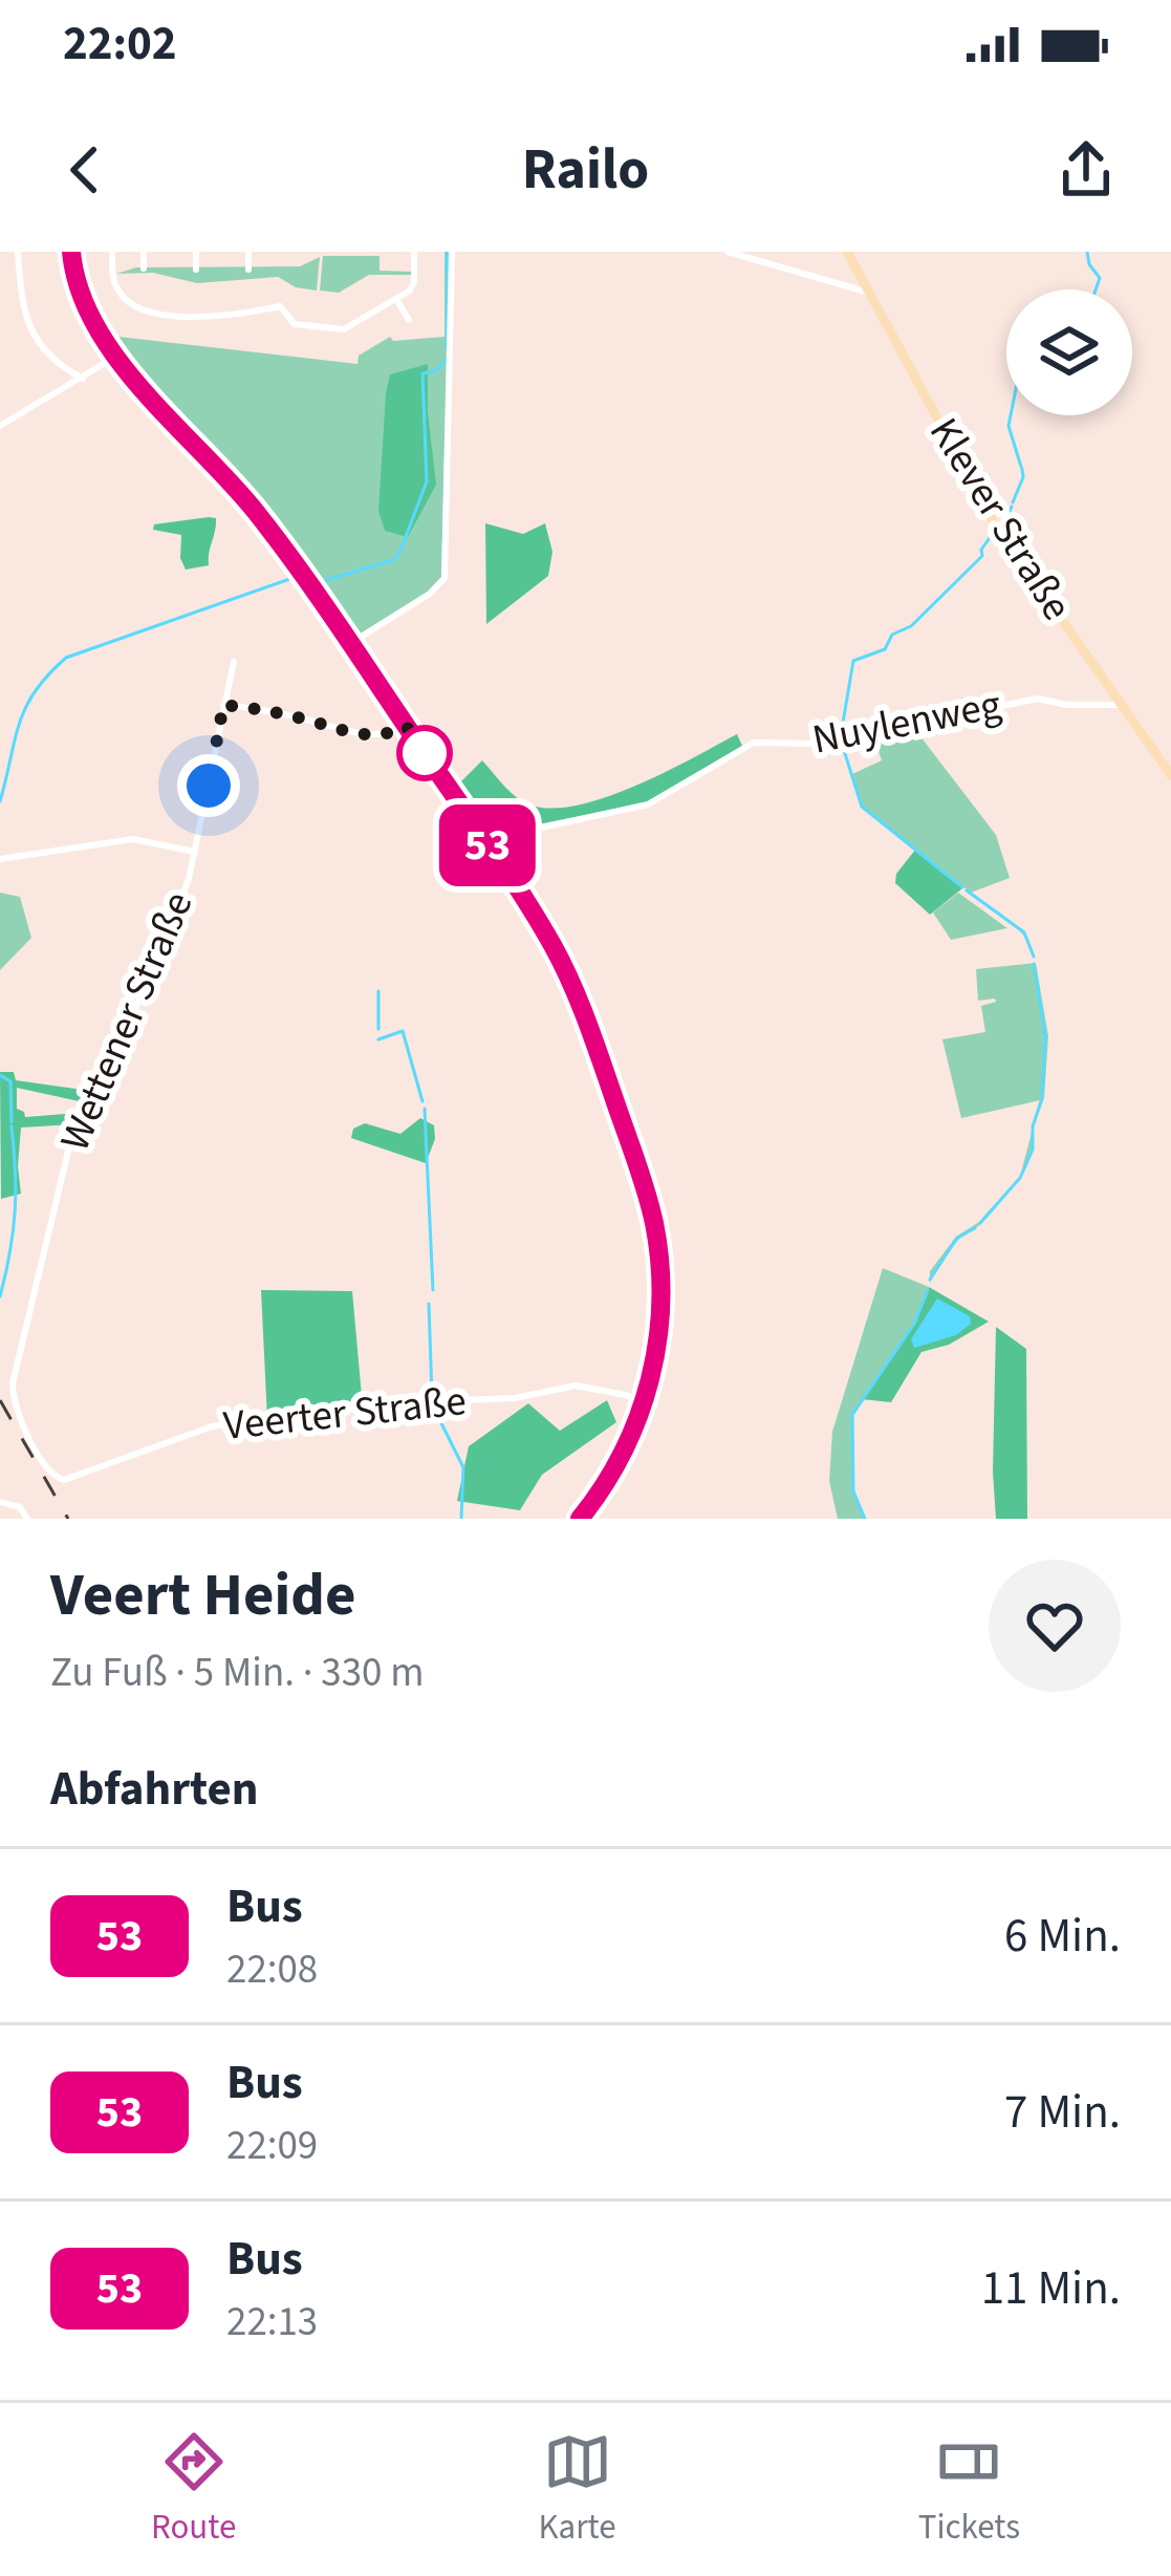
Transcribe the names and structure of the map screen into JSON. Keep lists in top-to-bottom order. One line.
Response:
{"streets":{"main road":["Klever Straße"],"street":["Nuylenweg","Wettener Straße","Veerter Straße"]},"crossings":[["Klever Straße","Nuylenweg"],["Wettener Straße","Veerter Straße"]],"lines":["bus line 53"],"page":{"status":"22:02","header":"Railo","on_map":"53","heading":[["Veert Heide","Zu Fuß · 5 Min. · 330 m"],"Abfahrten"],"list":[{"mark":"53","name":"Bus","note":"22:08","value":"6 Min."},{"mark":"53","name":"Bus","note":"22:09","value":"7 Min."},{"mark":"53","name":"Bus","note":"22:13","value":"11 Min."}],"tabs":["Route","Karte","Tickets"]}}
